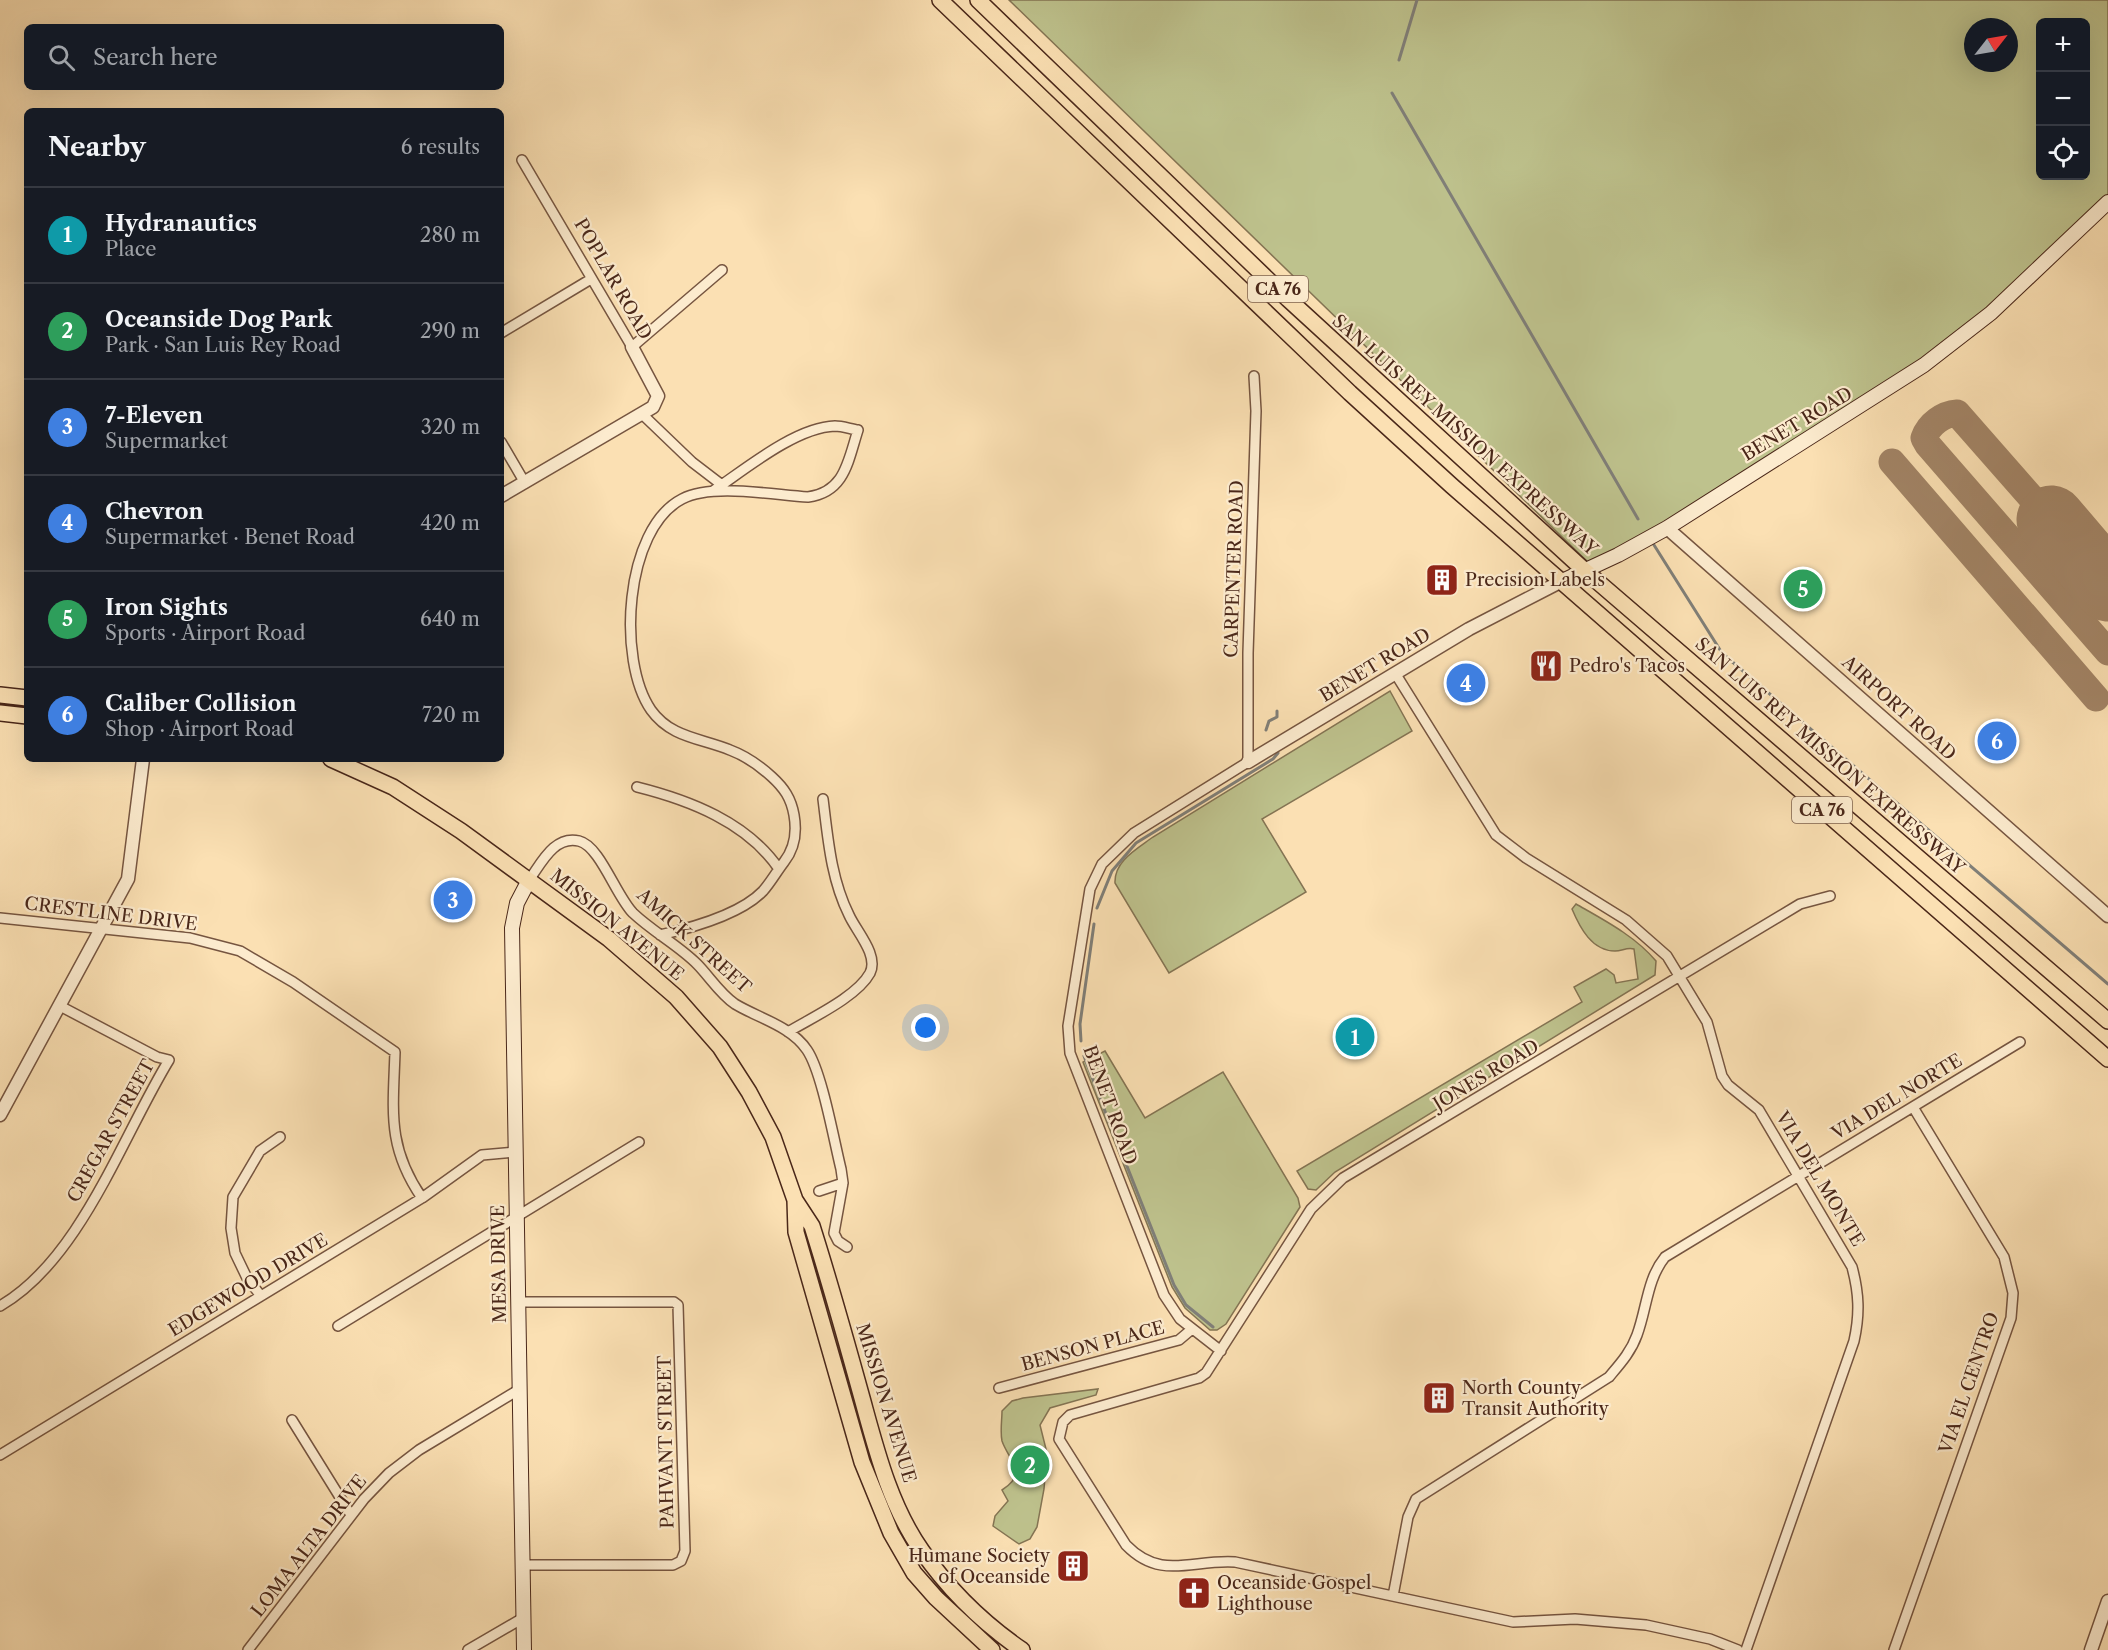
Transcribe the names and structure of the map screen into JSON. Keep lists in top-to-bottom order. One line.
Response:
{"streets":{"main road":["CA 76","BENET ROAD","SAN LUIS REY MISSION EXPRESSWAY","MISSION AVENUE","MESA DRIVE"],"street":["POPLAR ROAD","CARPENTER ROAD","AIRPORT ROAD","CRESTLINE DRIVE","AMICK STREET","JONES ROAD","VIA DEL NORTE","CREGAR STREET","VIA DEL MONTE","EDGEWOOD DRIVE","BENSON PLACE","VIA EL CENTRO","PAHVANT STREET","LOMA ALTA DRIVE"]},"crossings":[["CA 76","BENET ROAD"],["BENET ROAD","SAN LUIS REY MISSION EXPRESSWAY"],["BENET ROAD","CARPENTER ROAD"],["BENET ROAD","AIRPORT ROAD"],["BENET ROAD","JONES ROAD"],["BENET ROAD","VIA DEL MONTE"],["BENET ROAD","BENSON PLACE"],["CRESTLINE DRIVE","EDGEWOOD DRIVE"],["MISSION AVENUE","AMICK STREET"],["MISSION AVENUE","MESA DRIVE"],["AMICK STREET","MESA DRIVE"],["JONES ROAD","VIA DEL NORTE"],["JONES ROAD","VIA DEL MONTE"],["VIA DEL NORTE","VIA DEL MONTE"],["VIA DEL NORTE","VIA EL CENTRO"],["MESA DRIVE","EDGEWOOD DRIVE"],["MESA DRIVE","PAHVANT STREET"],["MESA DRIVE","LOMA ALTA DRIVE"]],"places":{"building":["Precision Labels","North County Transit Authority","Humane Society of Oceanside"],"restaurant":["Pedro's Tacos"],"church":["Oceanside Gospel Lighthouse"]},"north":"top right","page":{"map_buttons":["+","−"],"search":"Search here","heading":["Nearby","6 results"],"list":[{"mark":"1","name":"Hydranautics","note":"Place","value":"280 m"},{"mark":"2","name":"Oceanside Dog Park","note":"Park · San Luis Rey Road","value":"290 m"},{"mark":"3","name":"7-Eleven","note":"Supermarket","value":"320 m"},{"mark":"4","name":"Chevron","note":"Supermarket · Benet Road","value":"420 m"},{"mark":"5","name":"Iron Sights","note":"Sports · Airport Road","value":"640 m"},{"mark":"6","name":"Caliber Collision","note":"Shop · Airport Road","value":"720 m"}],"pins":["5","4","6","3","1","2"]}}
